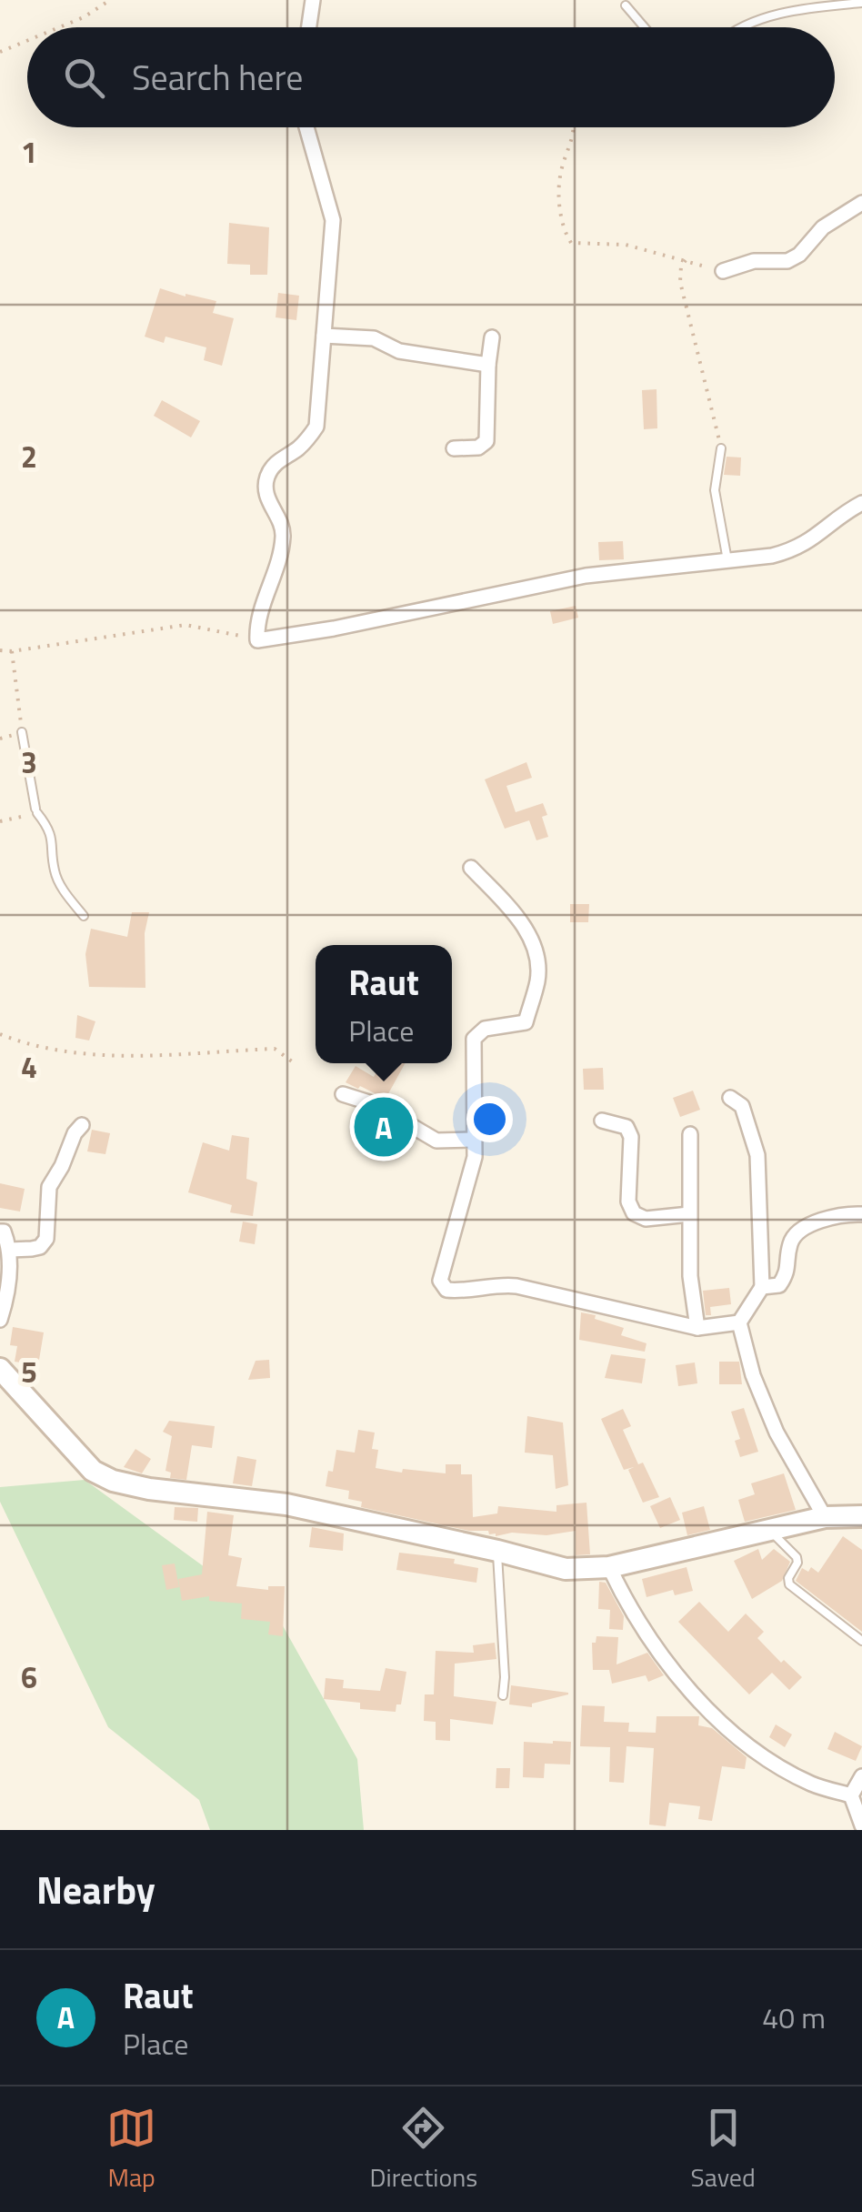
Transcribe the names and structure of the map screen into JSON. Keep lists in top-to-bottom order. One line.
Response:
{"page":{"search":"Search here","popup":["Raut","Place"],"pins":"A","heading":"Nearby","list":[{"mark":"A","name":"Raut","note":"Place","value":"40 m"}],"nav":["Map","Directions","Saved"]},"grid":{"rows":["1","2","3","4","5","6"]}}
